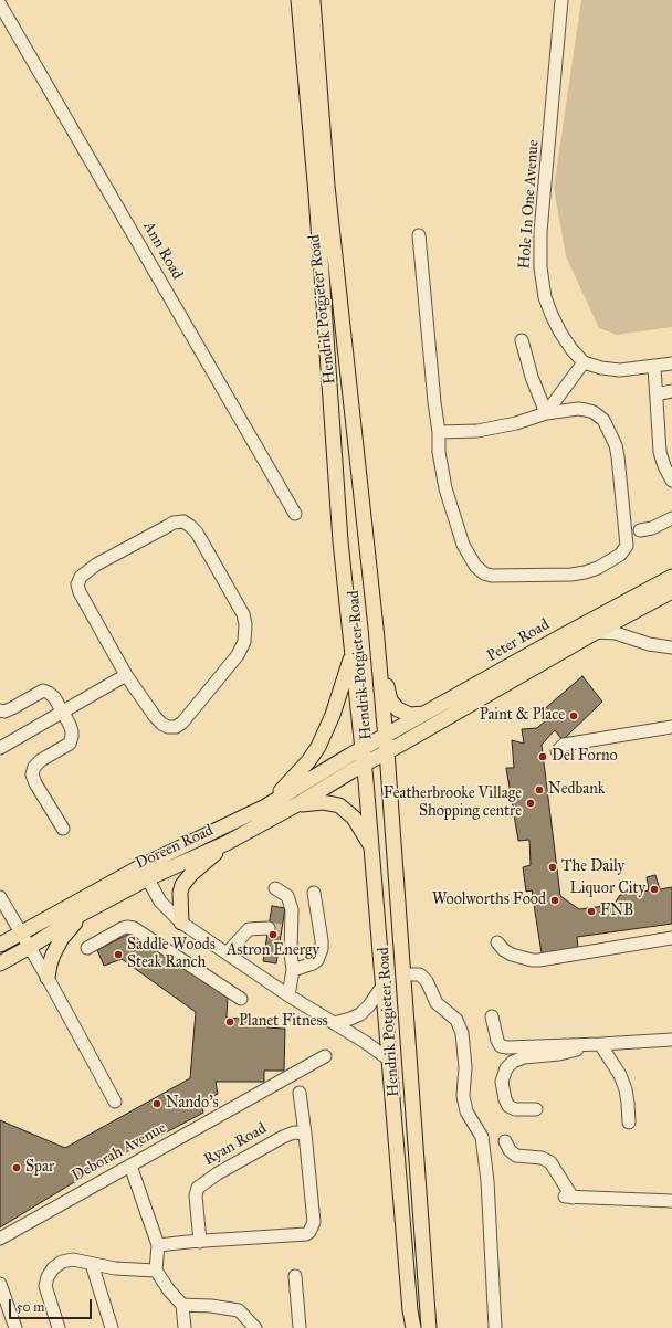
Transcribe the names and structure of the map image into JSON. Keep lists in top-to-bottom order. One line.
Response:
{"streets":{"main road":["Hendrik Potgieter Road","Peter Road","Doreen Road"],"street":["Hole In One Avenue","Ann Road","Ryan Road","Deborah Avenue"]},"crossings":[["Hendrik Potgieter Road","Peter Road"],["Hendrik Potgieter Road","Doreen Road"],["Peter Road","Doreen Road"]],"places":["Paint & Place","Del Forno","Nedbank","Featherbrooke Village Shopping centre","The Daily","Liquor City","Woolworths Food","FNB","Astron Energy","Saddle Woods Steak Ranch","Planet Fitness","Nando's","Spar"],"scale_bar":"50 m"}
